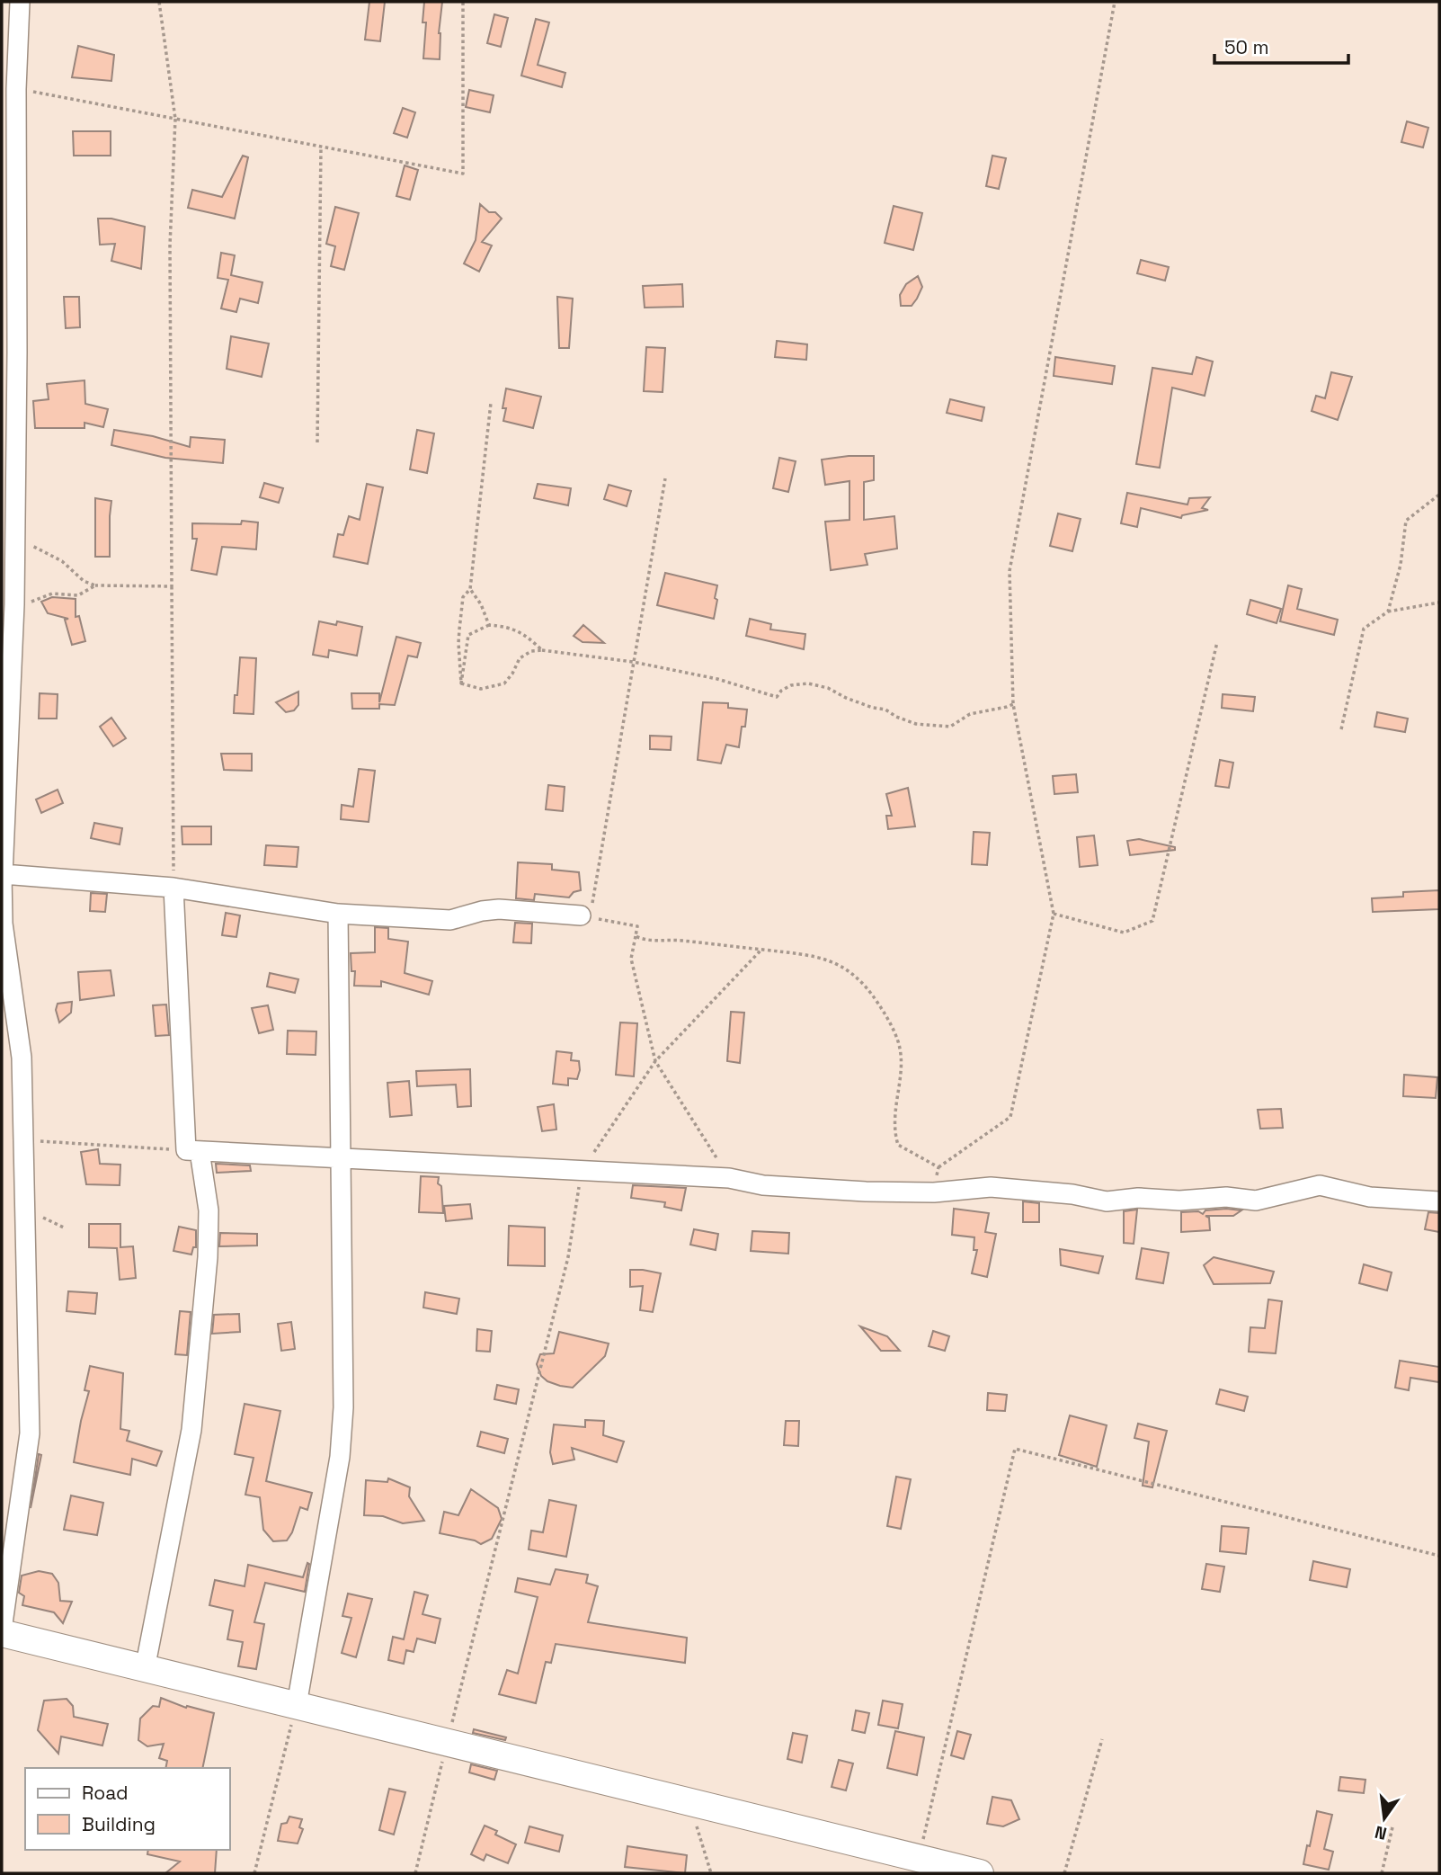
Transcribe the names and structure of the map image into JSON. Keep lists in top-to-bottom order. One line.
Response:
{"legend":["Road","Building"],"scale_bar":"50 m","north":"bottom"}
